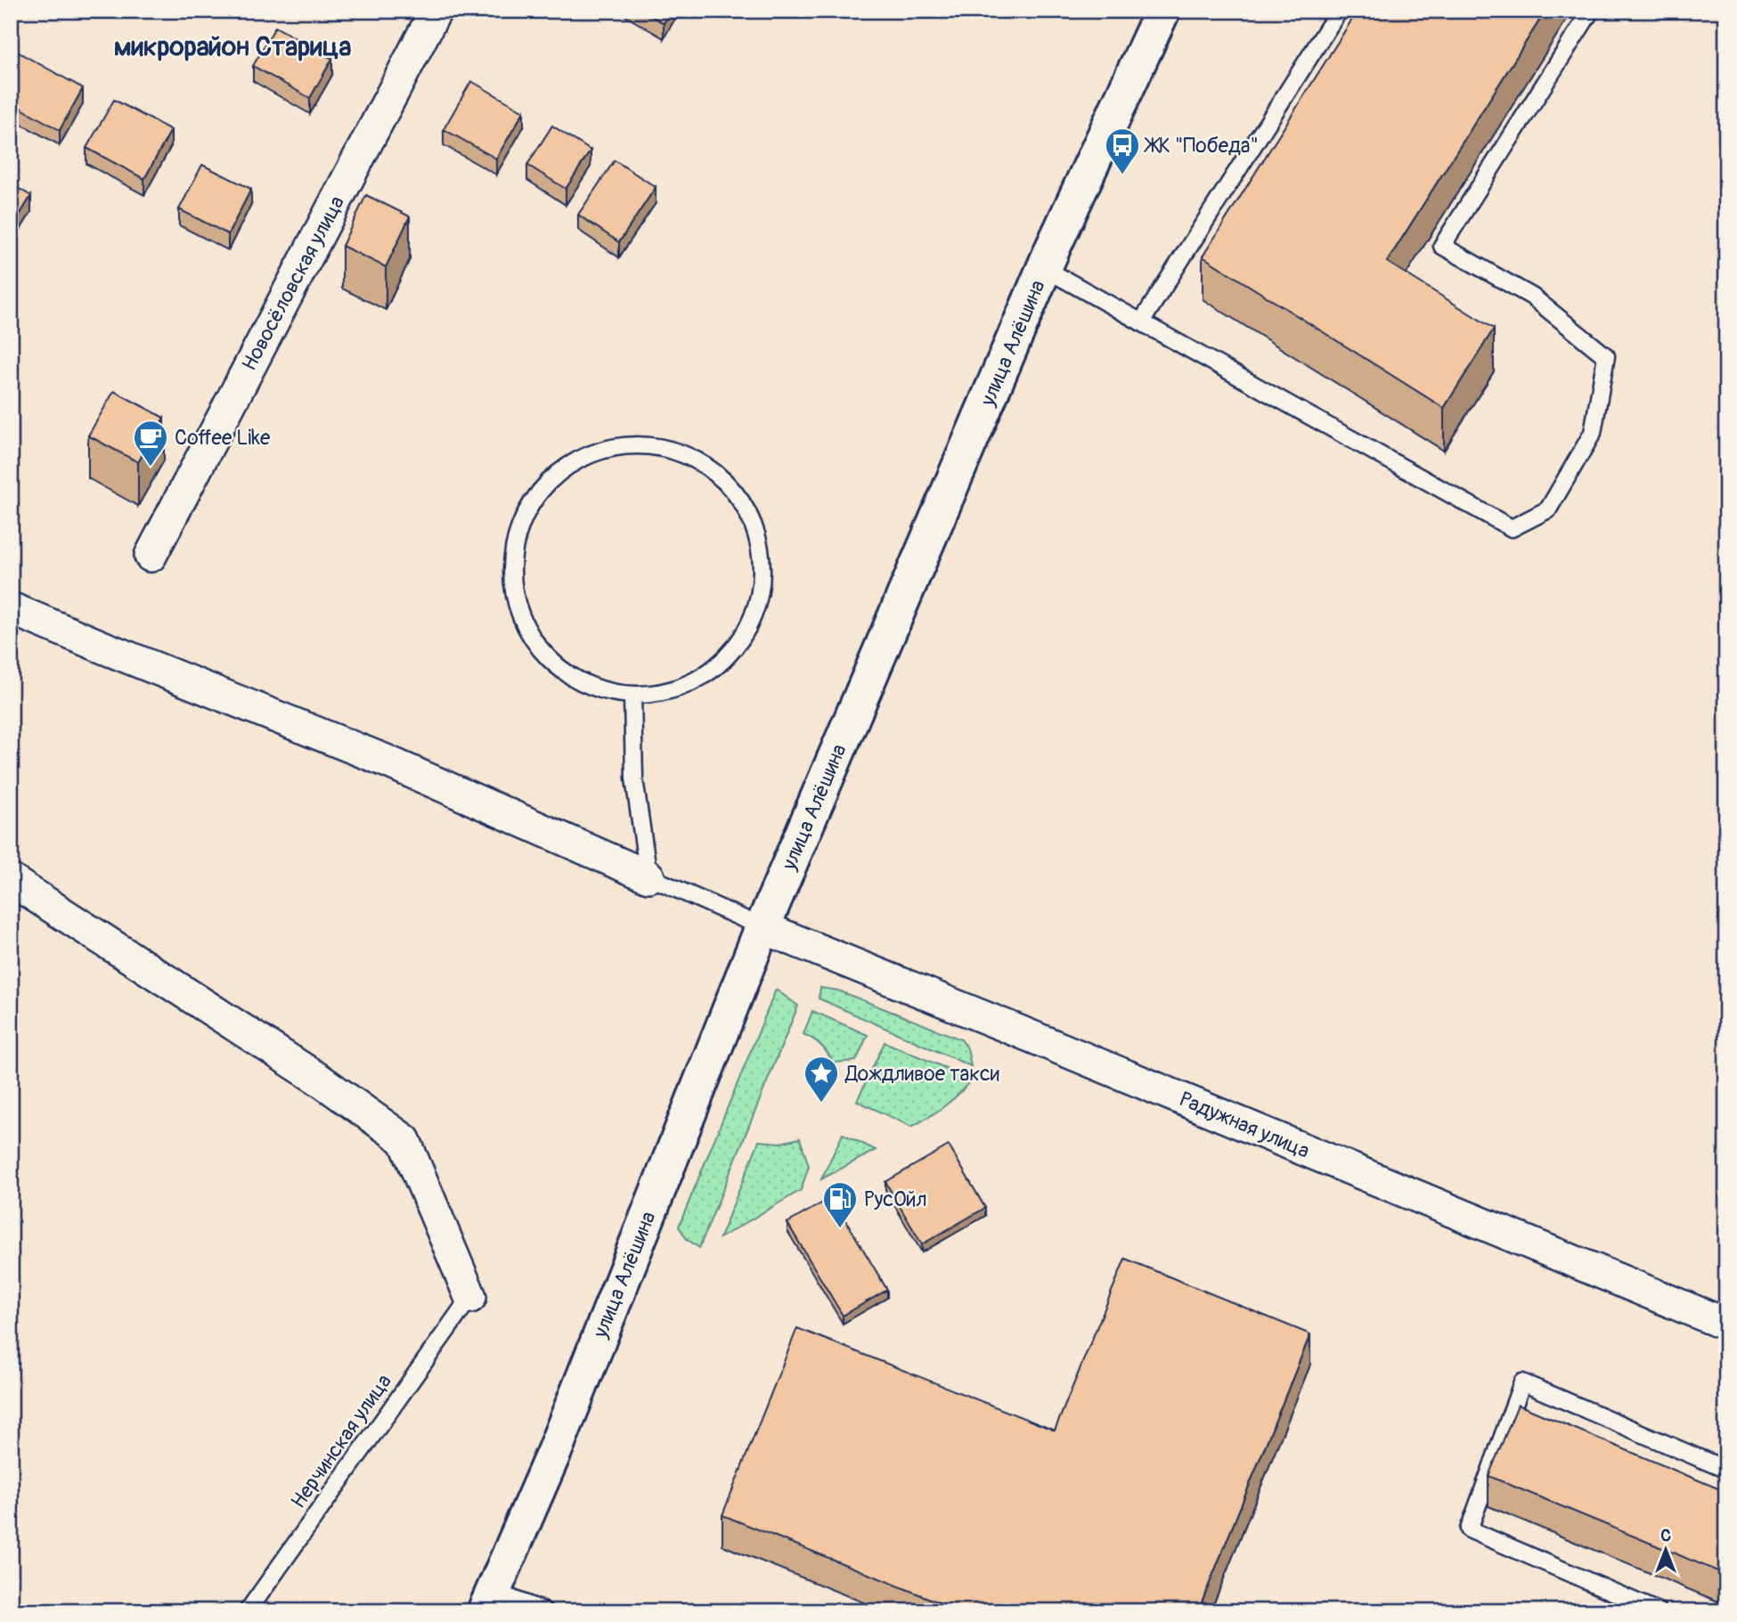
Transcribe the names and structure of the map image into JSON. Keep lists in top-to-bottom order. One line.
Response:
{"streets":{"street":["Новосёловская улица","улица Алёшина","Радужная улица"],"lane":["Нерчинская улица"]},"crossings":[["улица Алёшина","Радужная улица"]],"districts":["микрорайон Старица"],"places":{"bus stop":["ЖК \"Победа\""],"cafe":["Coffee Like"],"place":["Дождливое такси"],"fuel station":["РусОйл"]},"north":"top"}
